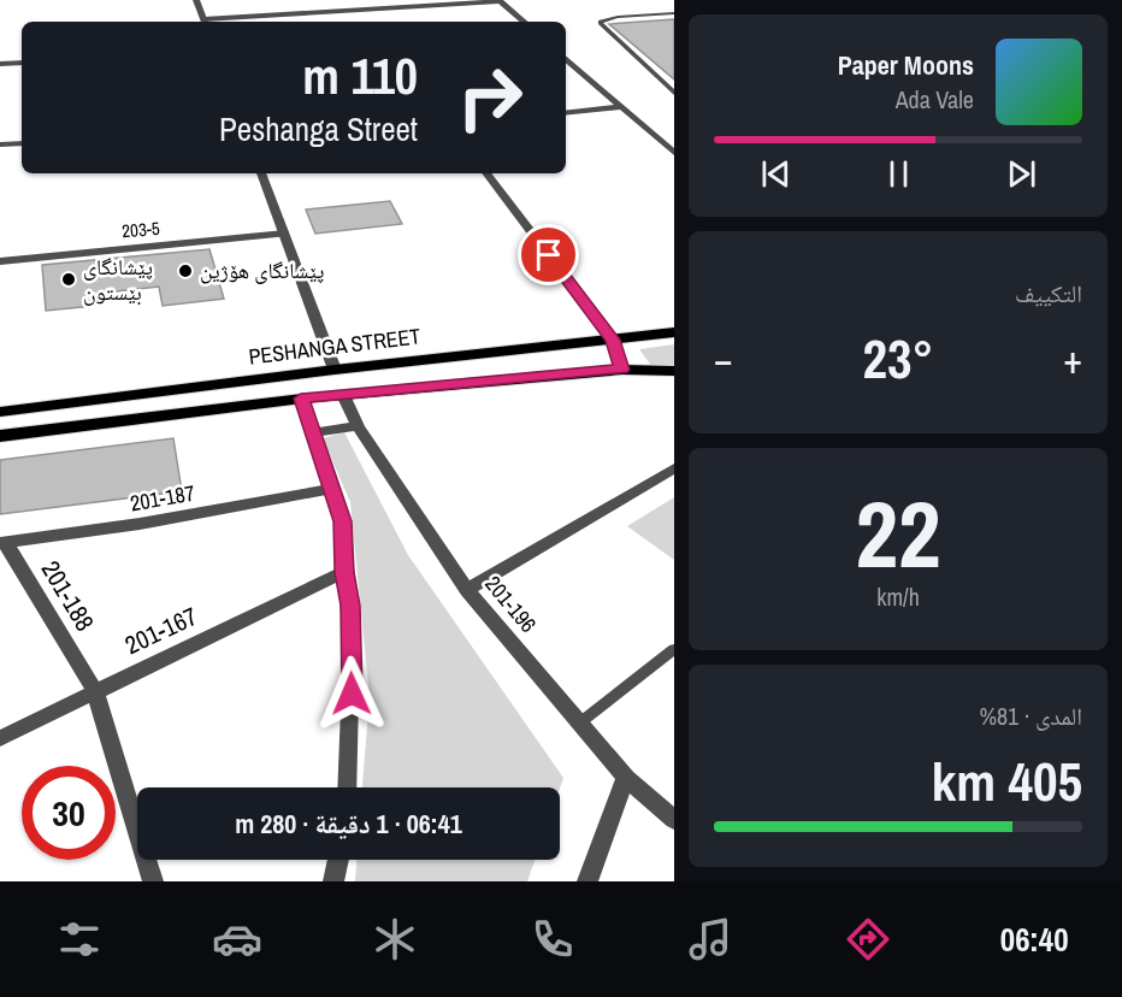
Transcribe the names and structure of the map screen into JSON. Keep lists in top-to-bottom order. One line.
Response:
{"streets":{"main road":["PESHANGA STREET"],"street":["203-5","201-187","201-188","201-196","201-167"]},"crossings":[["201-187","201-188"],["201-188","201-167"]],"places":["پێشانگای هۆژین","پێشانگای بێستون"],"page":{"turn":["110 m","Peshanga Street"],"song":["Paper Moons","Ada Vale"],"tile":["التكييف",["22","km/h"],["المدى · 81%","405 km"]],"heat":["−","23°","+"],"limit":"30","trip":"06:41 · 1 دقيقة · 280 m","tabs":"06:40"}}
